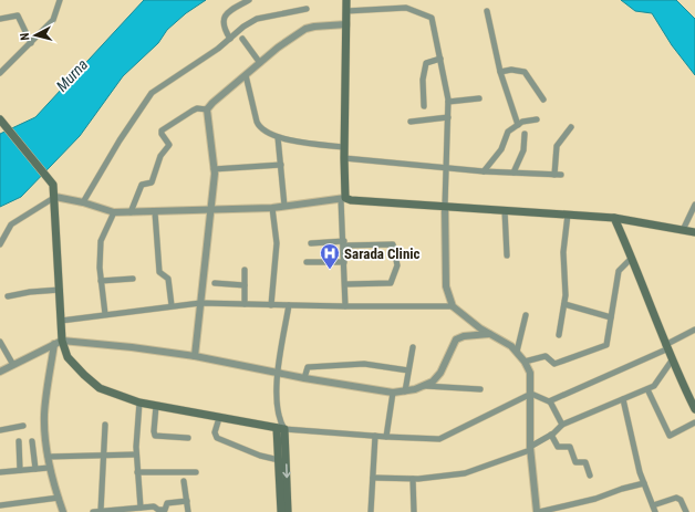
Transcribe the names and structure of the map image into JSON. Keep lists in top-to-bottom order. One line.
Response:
{"water":["Murna"],"places":{"hospital":["Sarada Clinic"]},"north":"left"}
